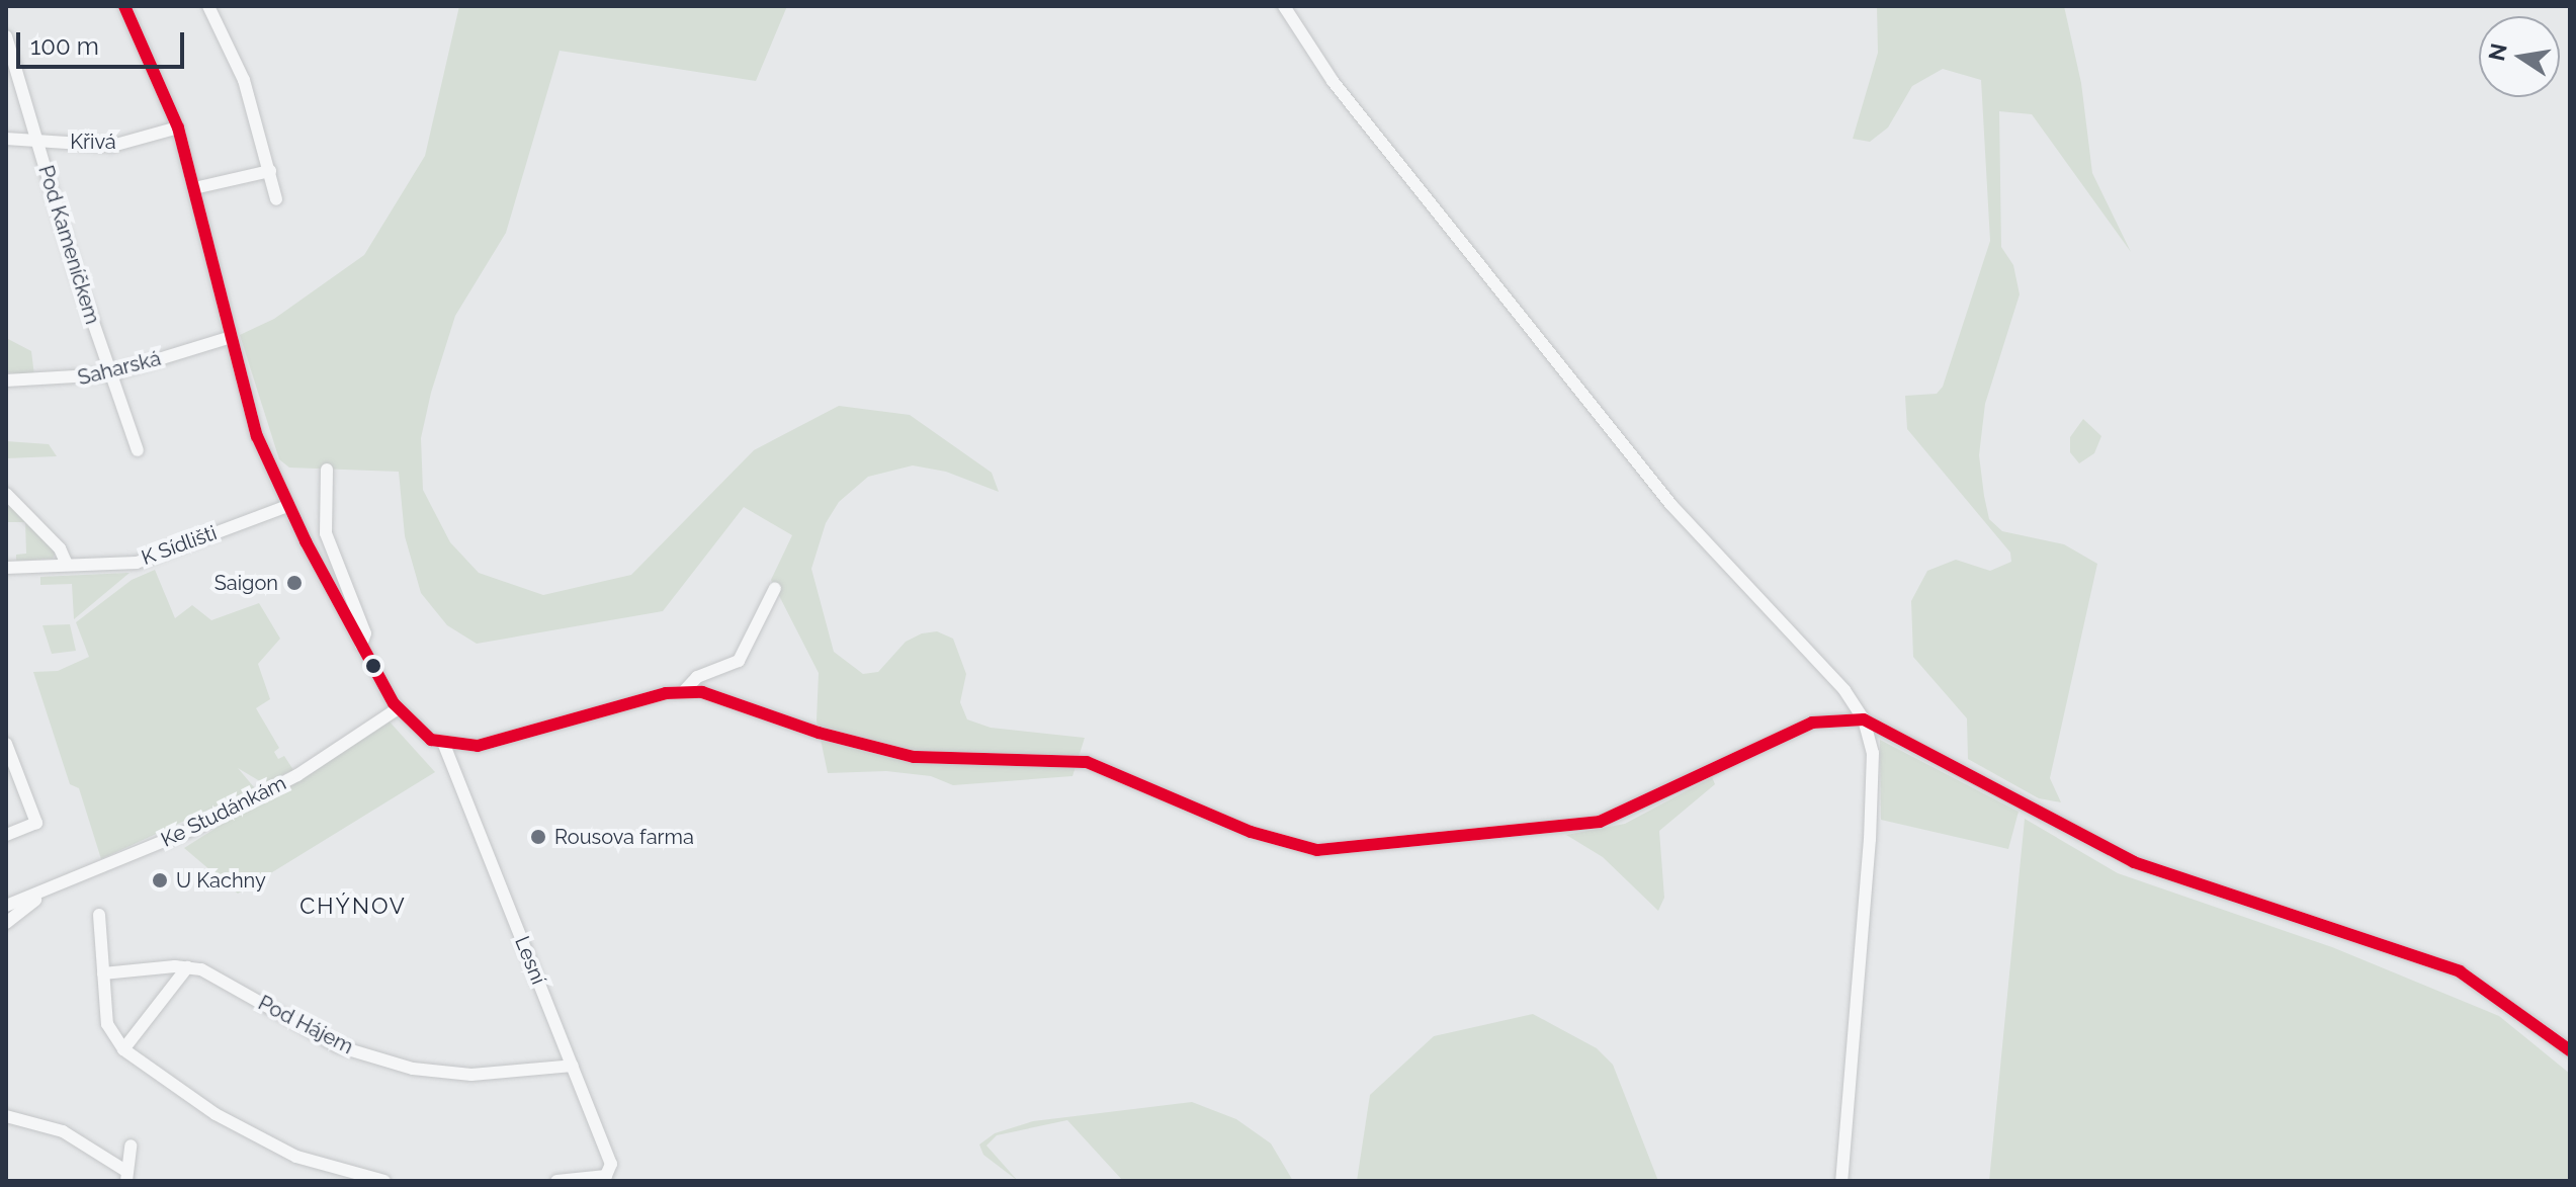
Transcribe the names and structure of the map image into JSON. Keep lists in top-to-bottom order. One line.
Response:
{"streets":{"street":["Křivá","Pod Kameníčkem","Saharská","K Sídlišti","Ke Studánkám","Lesní","Pod Hájem"]},"crossings":[["Křivá","Pod Kameníčkem"],["Pod Kameníčkem","Saharská"],["Lesní","Pod Hájem"]],"districts":["CHÝNOV"],"places":["Saigon","Rousova farma","U Kachny"],"scale_bar":"100 m","north":"left"}
